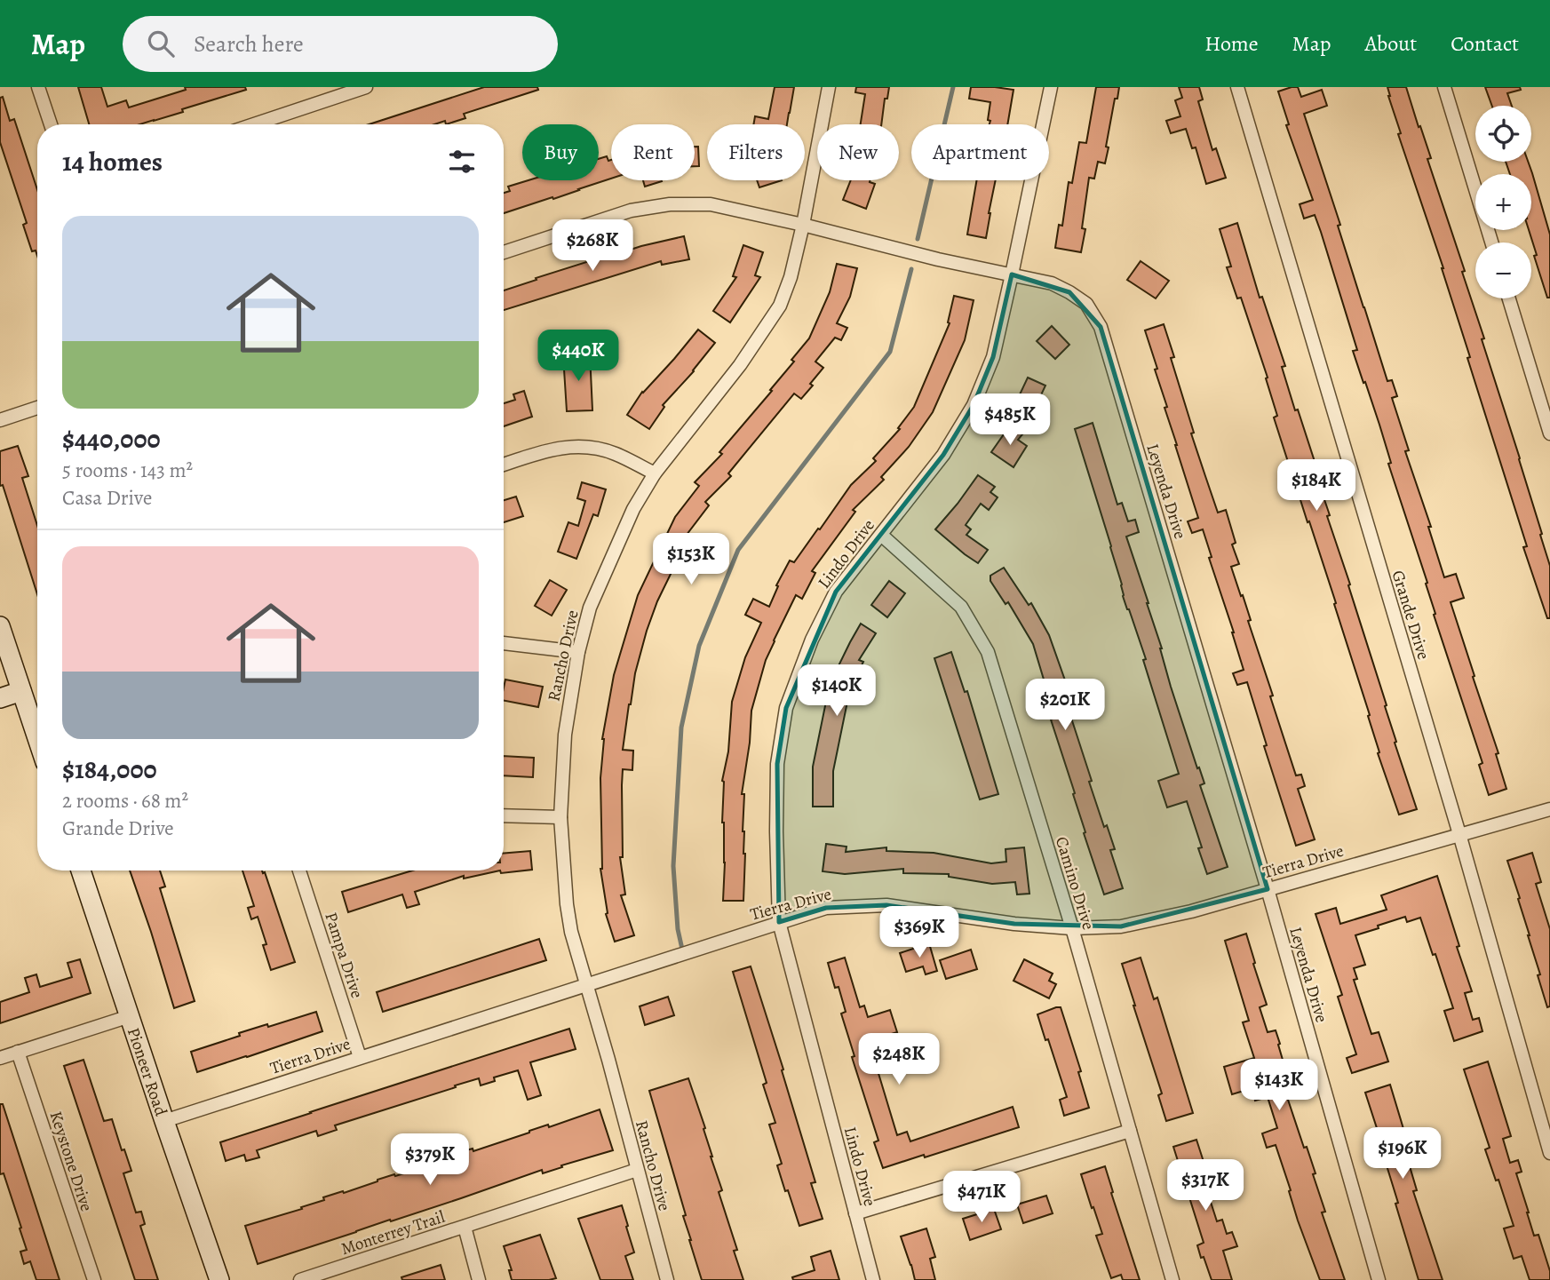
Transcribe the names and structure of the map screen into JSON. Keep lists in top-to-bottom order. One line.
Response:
{"streets":{"main road":["Pioneer Road"],"street":["Leyenda Drive","Lindo Drive","Grande Drive","Rancho Drive","Tierra Drive","Camino Drive","Pampa Drive","Keystone Drive","Monterrey Trail"]},"crossings":[["Leyenda Drive","Lindo Drive"],["Leyenda Drive","Rancho Drive"],["Leyenda Drive","Tierra Drive"],["Lindo Drive","Tierra Drive"],["Lindo Drive","Camino Drive"],["Grande Drive","Tierra Drive"],["Rancho Drive","Tierra Drive"],["Rancho Drive","Monterrey Trail"],["Tierra Drive","Camino Drive"],["Tierra Drive","Pampa Drive"],["Tierra Drive","Pioneer Road"]],"page":{"header":"Map","search":"Search here","nav":["Home","Map","About","Contact"],"map_buttons":["+","−"],"chip":["Buy","Rent","Filters","New","Apartment"],"heading":"14 homes","list":[{"name":"$440,000","note":"5 rooms · 143 m² · Casa Drive"},{"name":"$184,000","note":"2 rooms · 68 m² · Grande Drive"}],"price":["$268K","$440K","$485K","$184K","$153K","$140K","$201K","$369K","$248K","$143K","$196K","$379K","$317K","$471K"]}}
